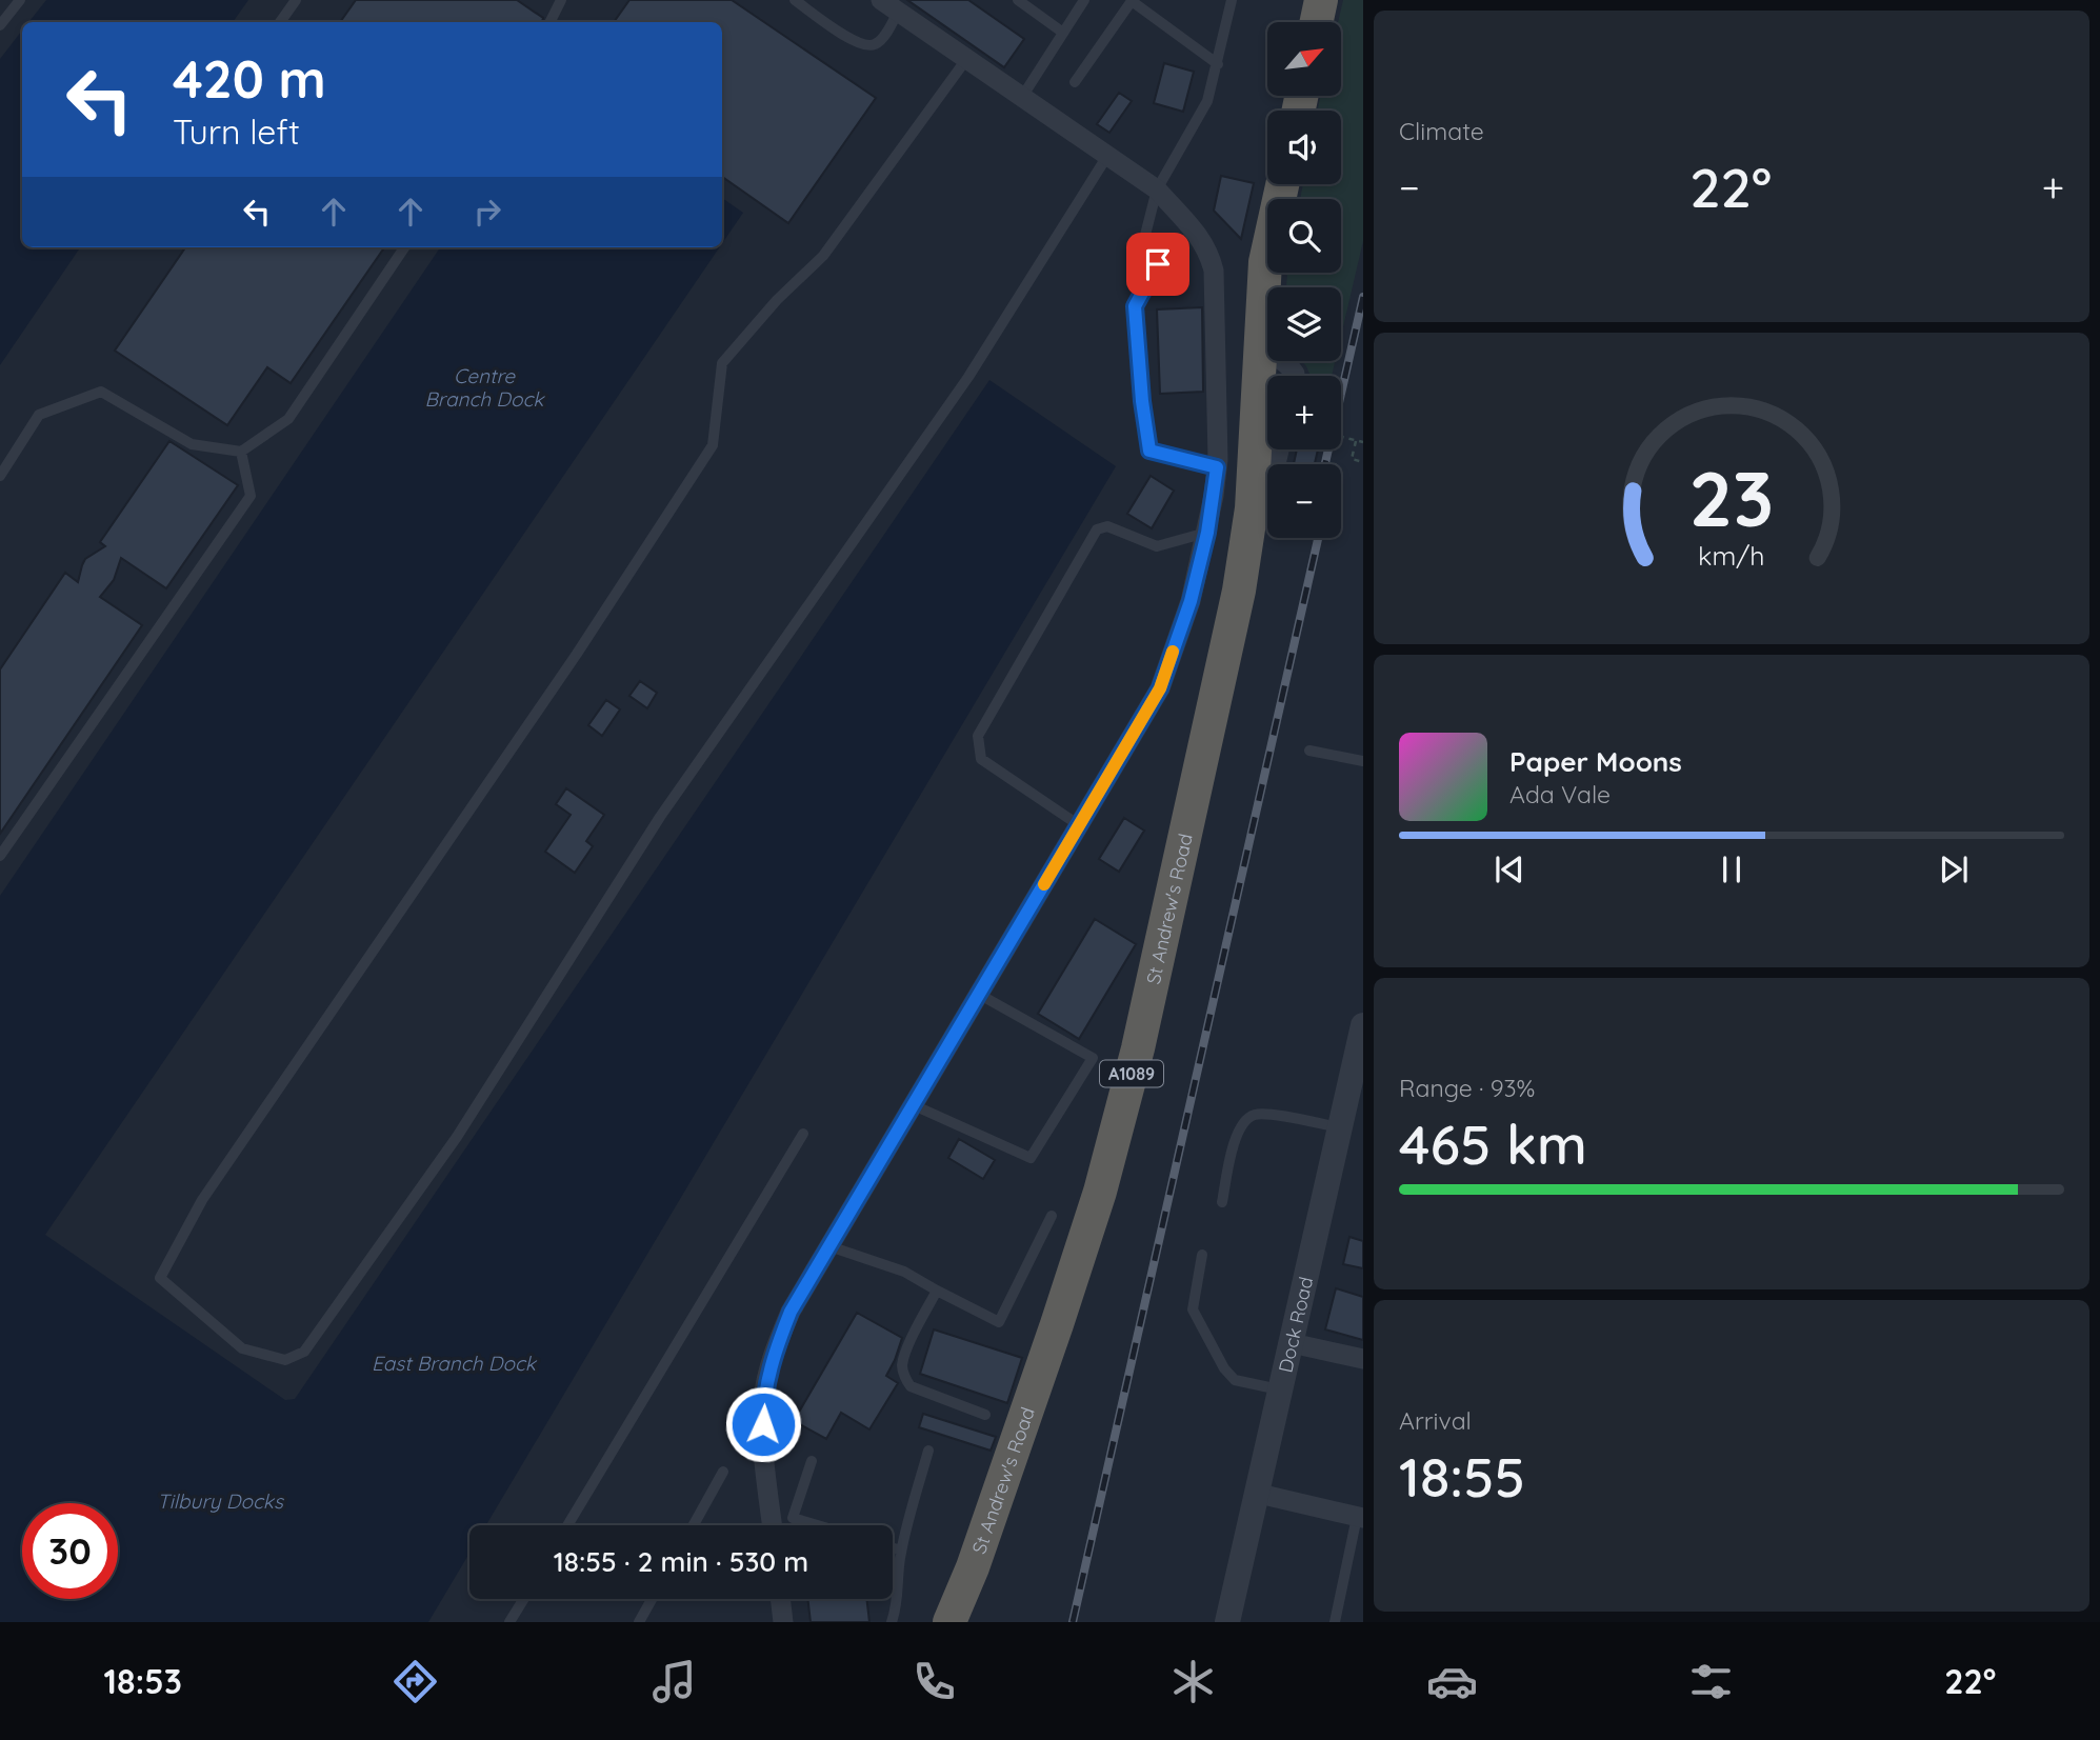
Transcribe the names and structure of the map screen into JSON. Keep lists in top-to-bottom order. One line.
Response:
{"streets":{"highway":["St Andrew's Road","A1089"],"street":["Dock Road"]},"water":["Centre Branch Dock","East Branch Dock","Tilbury Docks"],"north":"top right","page":{"tile":["Climate",["Range · 93%","465 km"],["Arrival","18:55"]],"map_buttons":["+","−"],"turn":["420 m","Turn left"],"heat":["−","22°","+"],"song":["Paper Moons","Ada Vale"],"limit":"30","trip":"18:55 · 2 min · 530 m","tabs":["18:53","22°"],"gauge":["23","km/h"]}}
